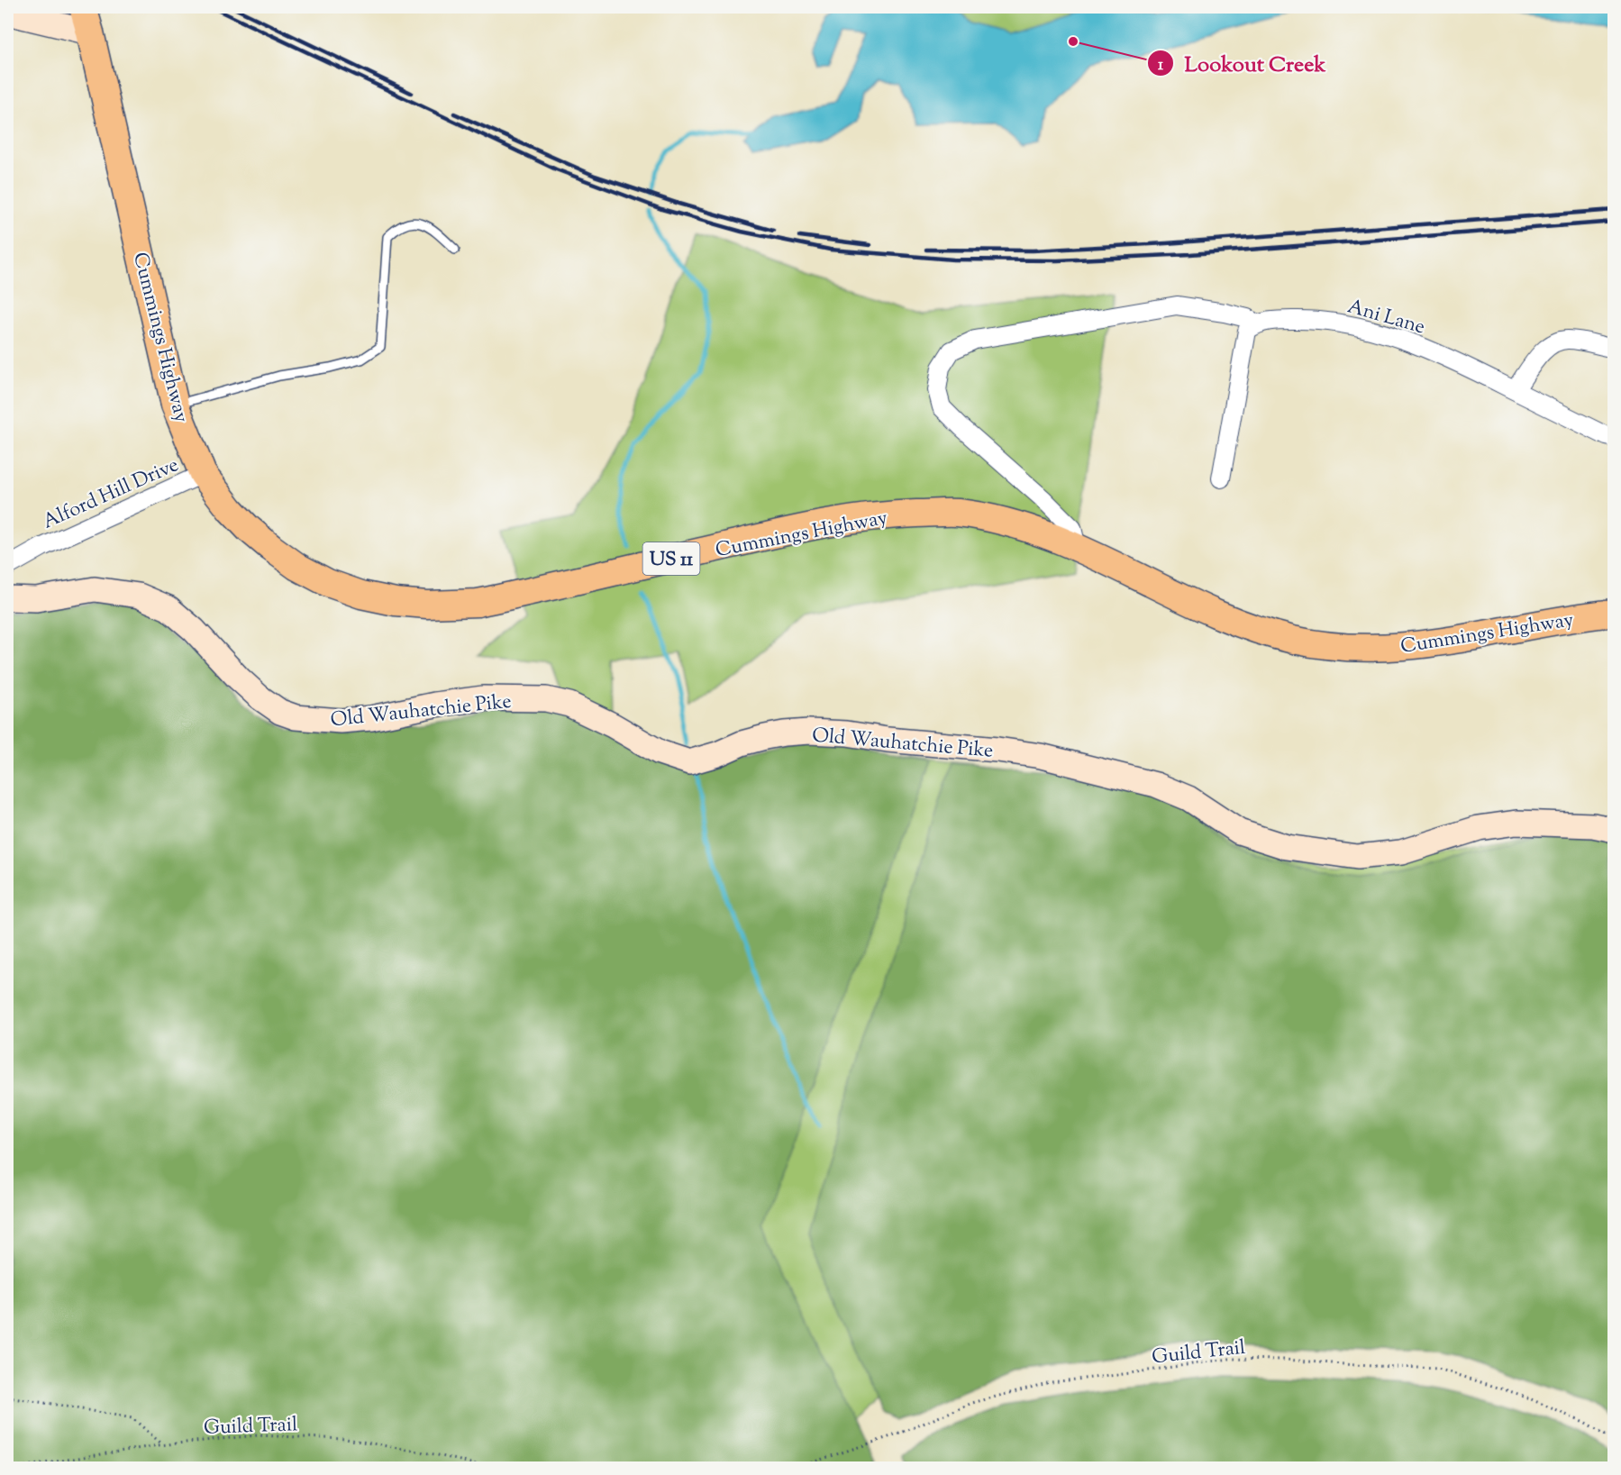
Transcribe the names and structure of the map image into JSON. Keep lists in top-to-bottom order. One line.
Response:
{"streets":{"main road":["Cummings Highway","US 11","Old Wauhatchie Pike"],"street":["Ani Lane","Alford Hill Drive"],"path":["Guild Trail"]},"crossings":[["Cummings Highway","Alford Hill Drive"]],"places":["Lookout Creek"]}
